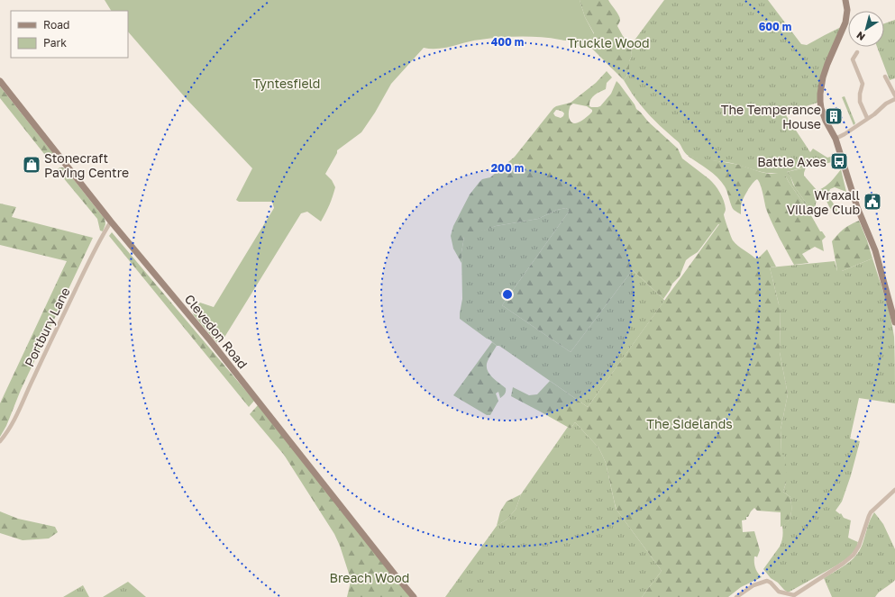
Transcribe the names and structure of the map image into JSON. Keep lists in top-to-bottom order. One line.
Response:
{"streets":{"main road":["Clevedon Road"],"street":["Portbury Lane"]},"crossings":[["Portbury Lane","Clevedon Road"]],"parks":["Truckle Wood","Tyntesfield","The Sidelands","Breach Wood"],"places":{"building":["The Temperance House"],"bus stop":["Battle Axes"],"shop":["Stonecraft Paving Centre"],"public building":["Wraxall Village Club"]},"legend":["Road","Park"],"north":"bottom left","rings":["600 m","400 m","200 m"]}
